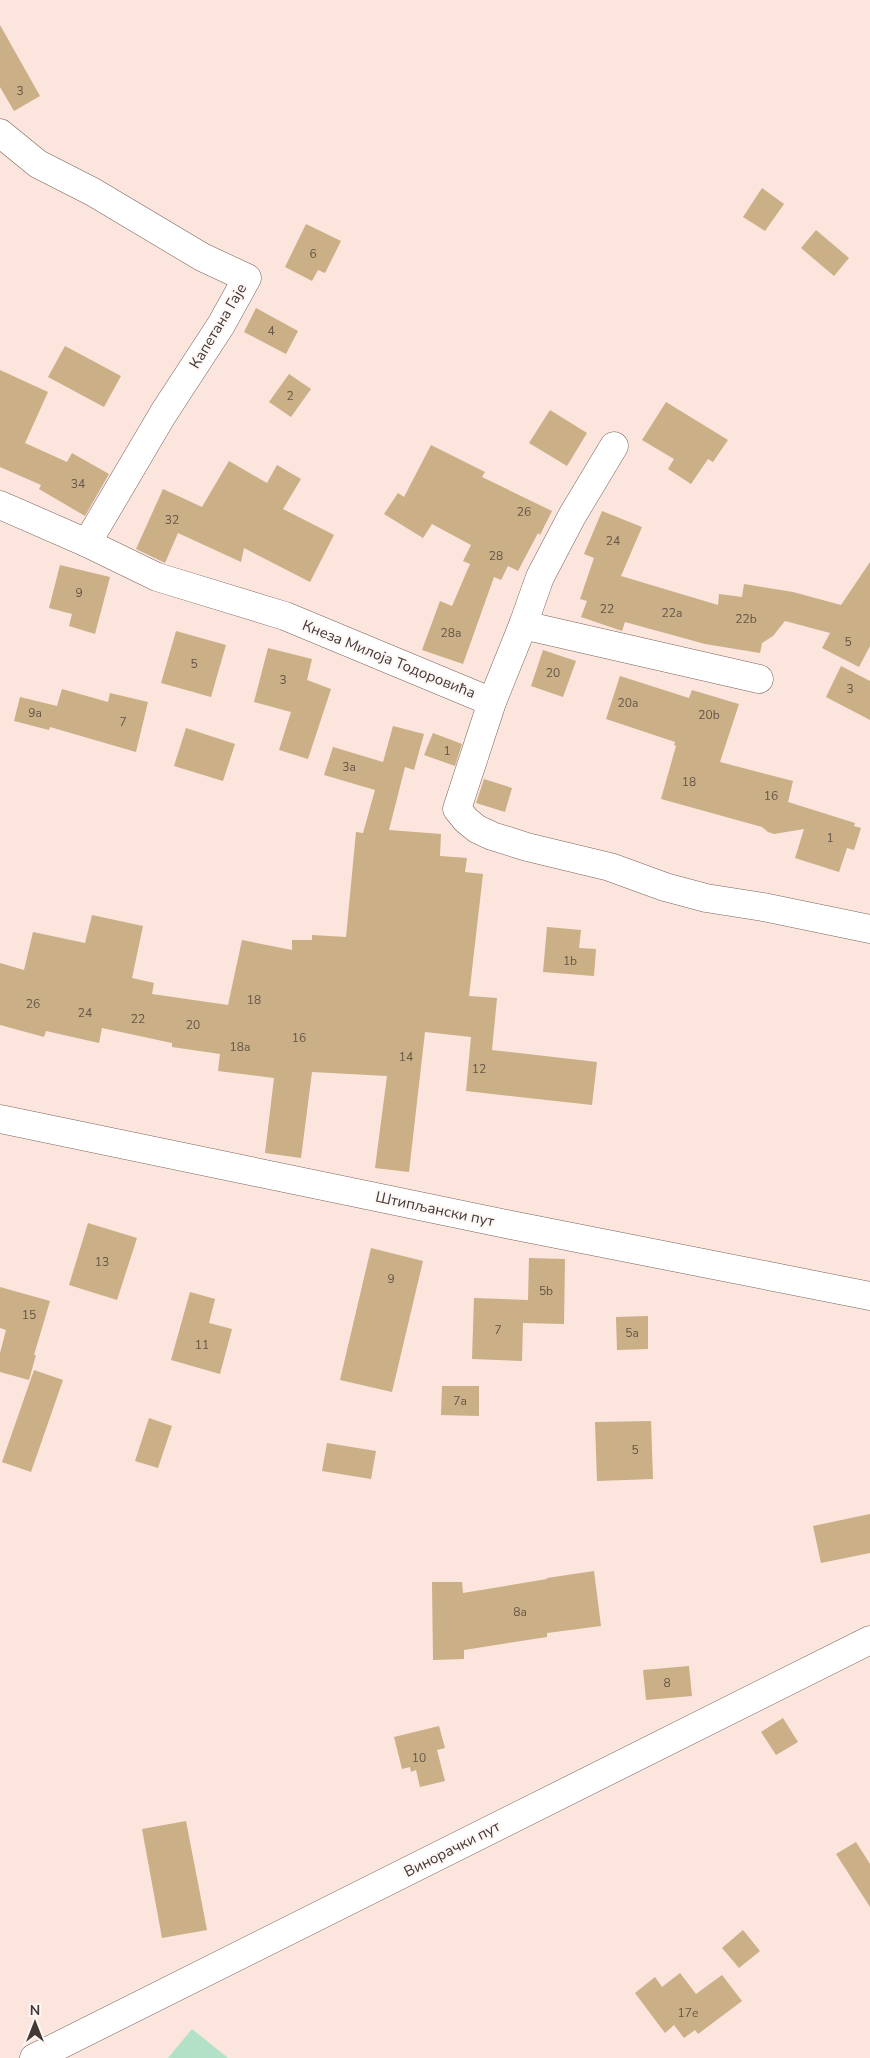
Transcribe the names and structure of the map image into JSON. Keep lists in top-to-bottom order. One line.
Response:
{"streets":{"street":["Капетана Гаје","Кнеза Милоја Тодоровића","Штипљански пут","Винорачки пут"]},"crossings":[["Капетана Гаје","Кнеза Милоја Тодоровића"]],"house_numbers":["3","6","4","2","34","26","32","24","28","9","22","22a","22b","28a","5","5","20","3","3","20a","9a","20b","7","1","3a","18","16","1","1b","18","26","24","22","20","16","18a","14","12","13","9","5b","15","7","5a","11","7a","5","8a","8","10","17e"],"north":"top"}
